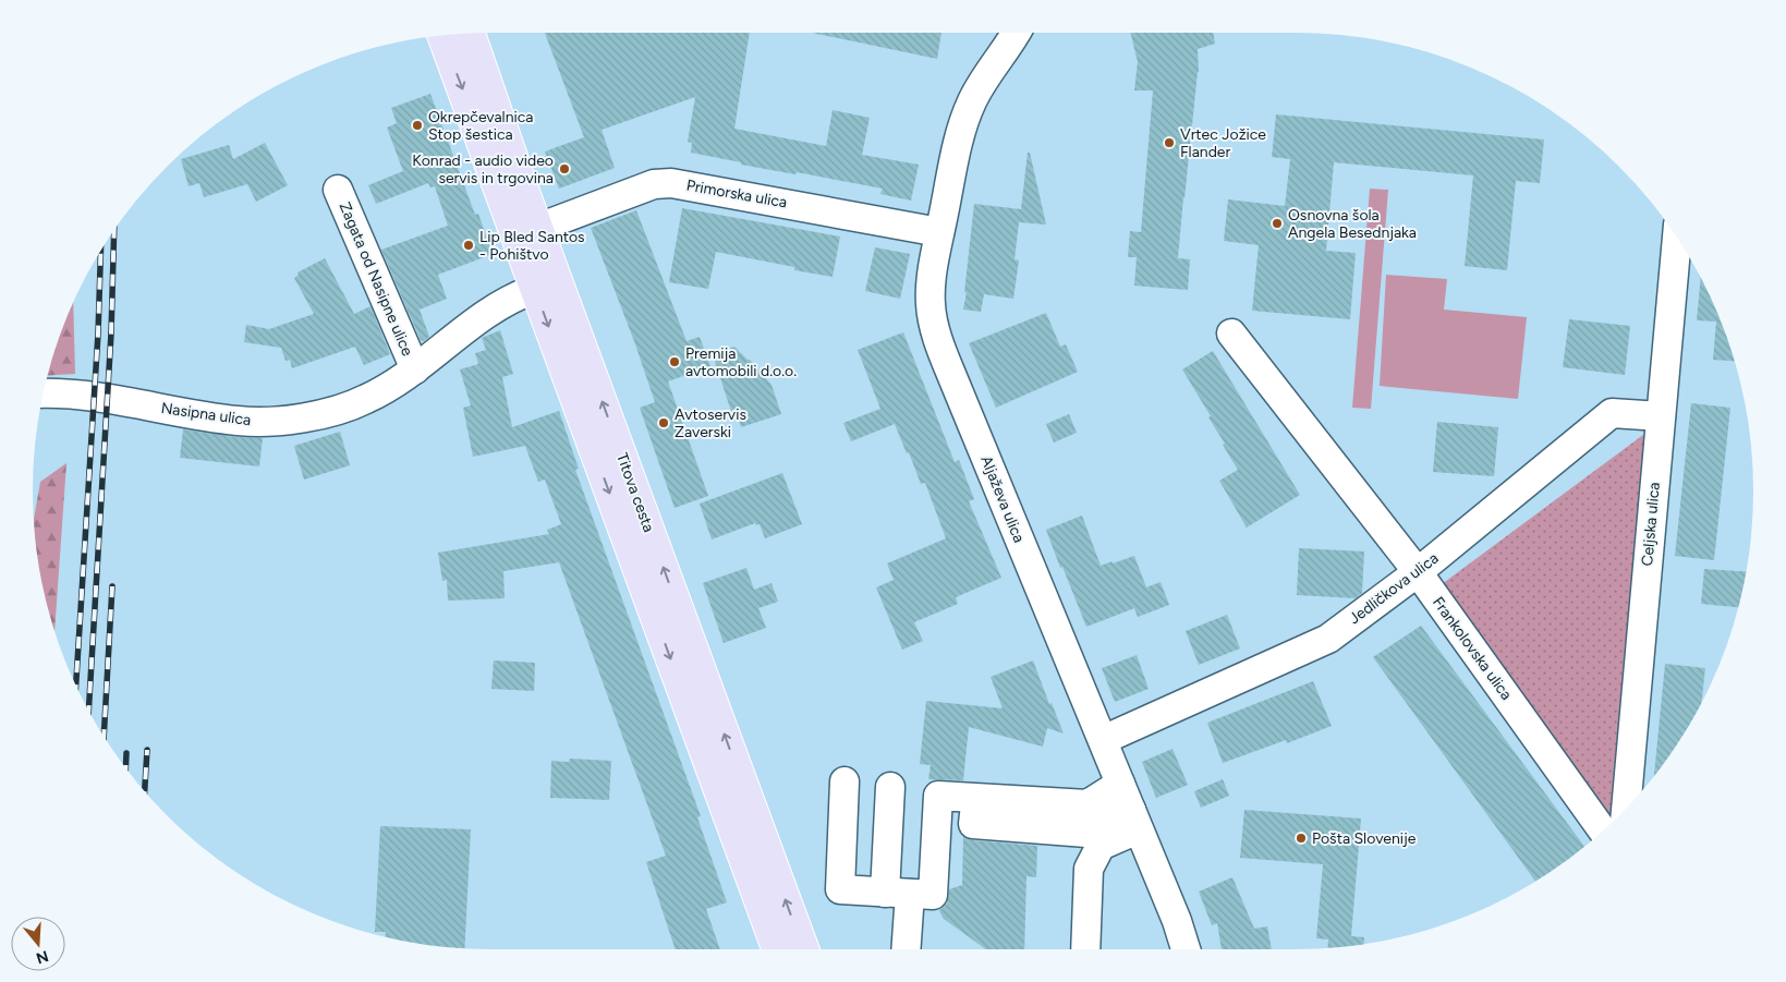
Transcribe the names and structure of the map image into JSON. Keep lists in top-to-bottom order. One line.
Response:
{"streets":{"main road":["Titova cesta"],"street":["Primorska ulica","Zagata od Nasipne ulice","Nasipna ulica","Aljaževa ulica","Celjska ulica","Jedličkova ulica","Frankolovska ulica"]},"crossings":[["Primorska ulica","Titova cesta"],["Primorska ulica","Aljaževa ulica"],["Zagata od Nasipne ulice","Nasipna ulica"],["Nasipna ulica","Titova cesta"],["Aljaževa ulica","Jedličkova ulica"],["Celjska ulica","Jedličkova ulica"],["Jedličkova ulica","Frankolovska ulica"]],"places":["Okrepčevalnica Stop šestica","Vrtec Jožice Flander","Konrad - audio video servis in trgovina","Osnovna šola Angela Besednjaka","Lip Bled Santos - Pohištvo","Premija avtomobili d.o.o.","Avtoservis Zaverski","Pošta Slovenije"],"north":"bottom"}
